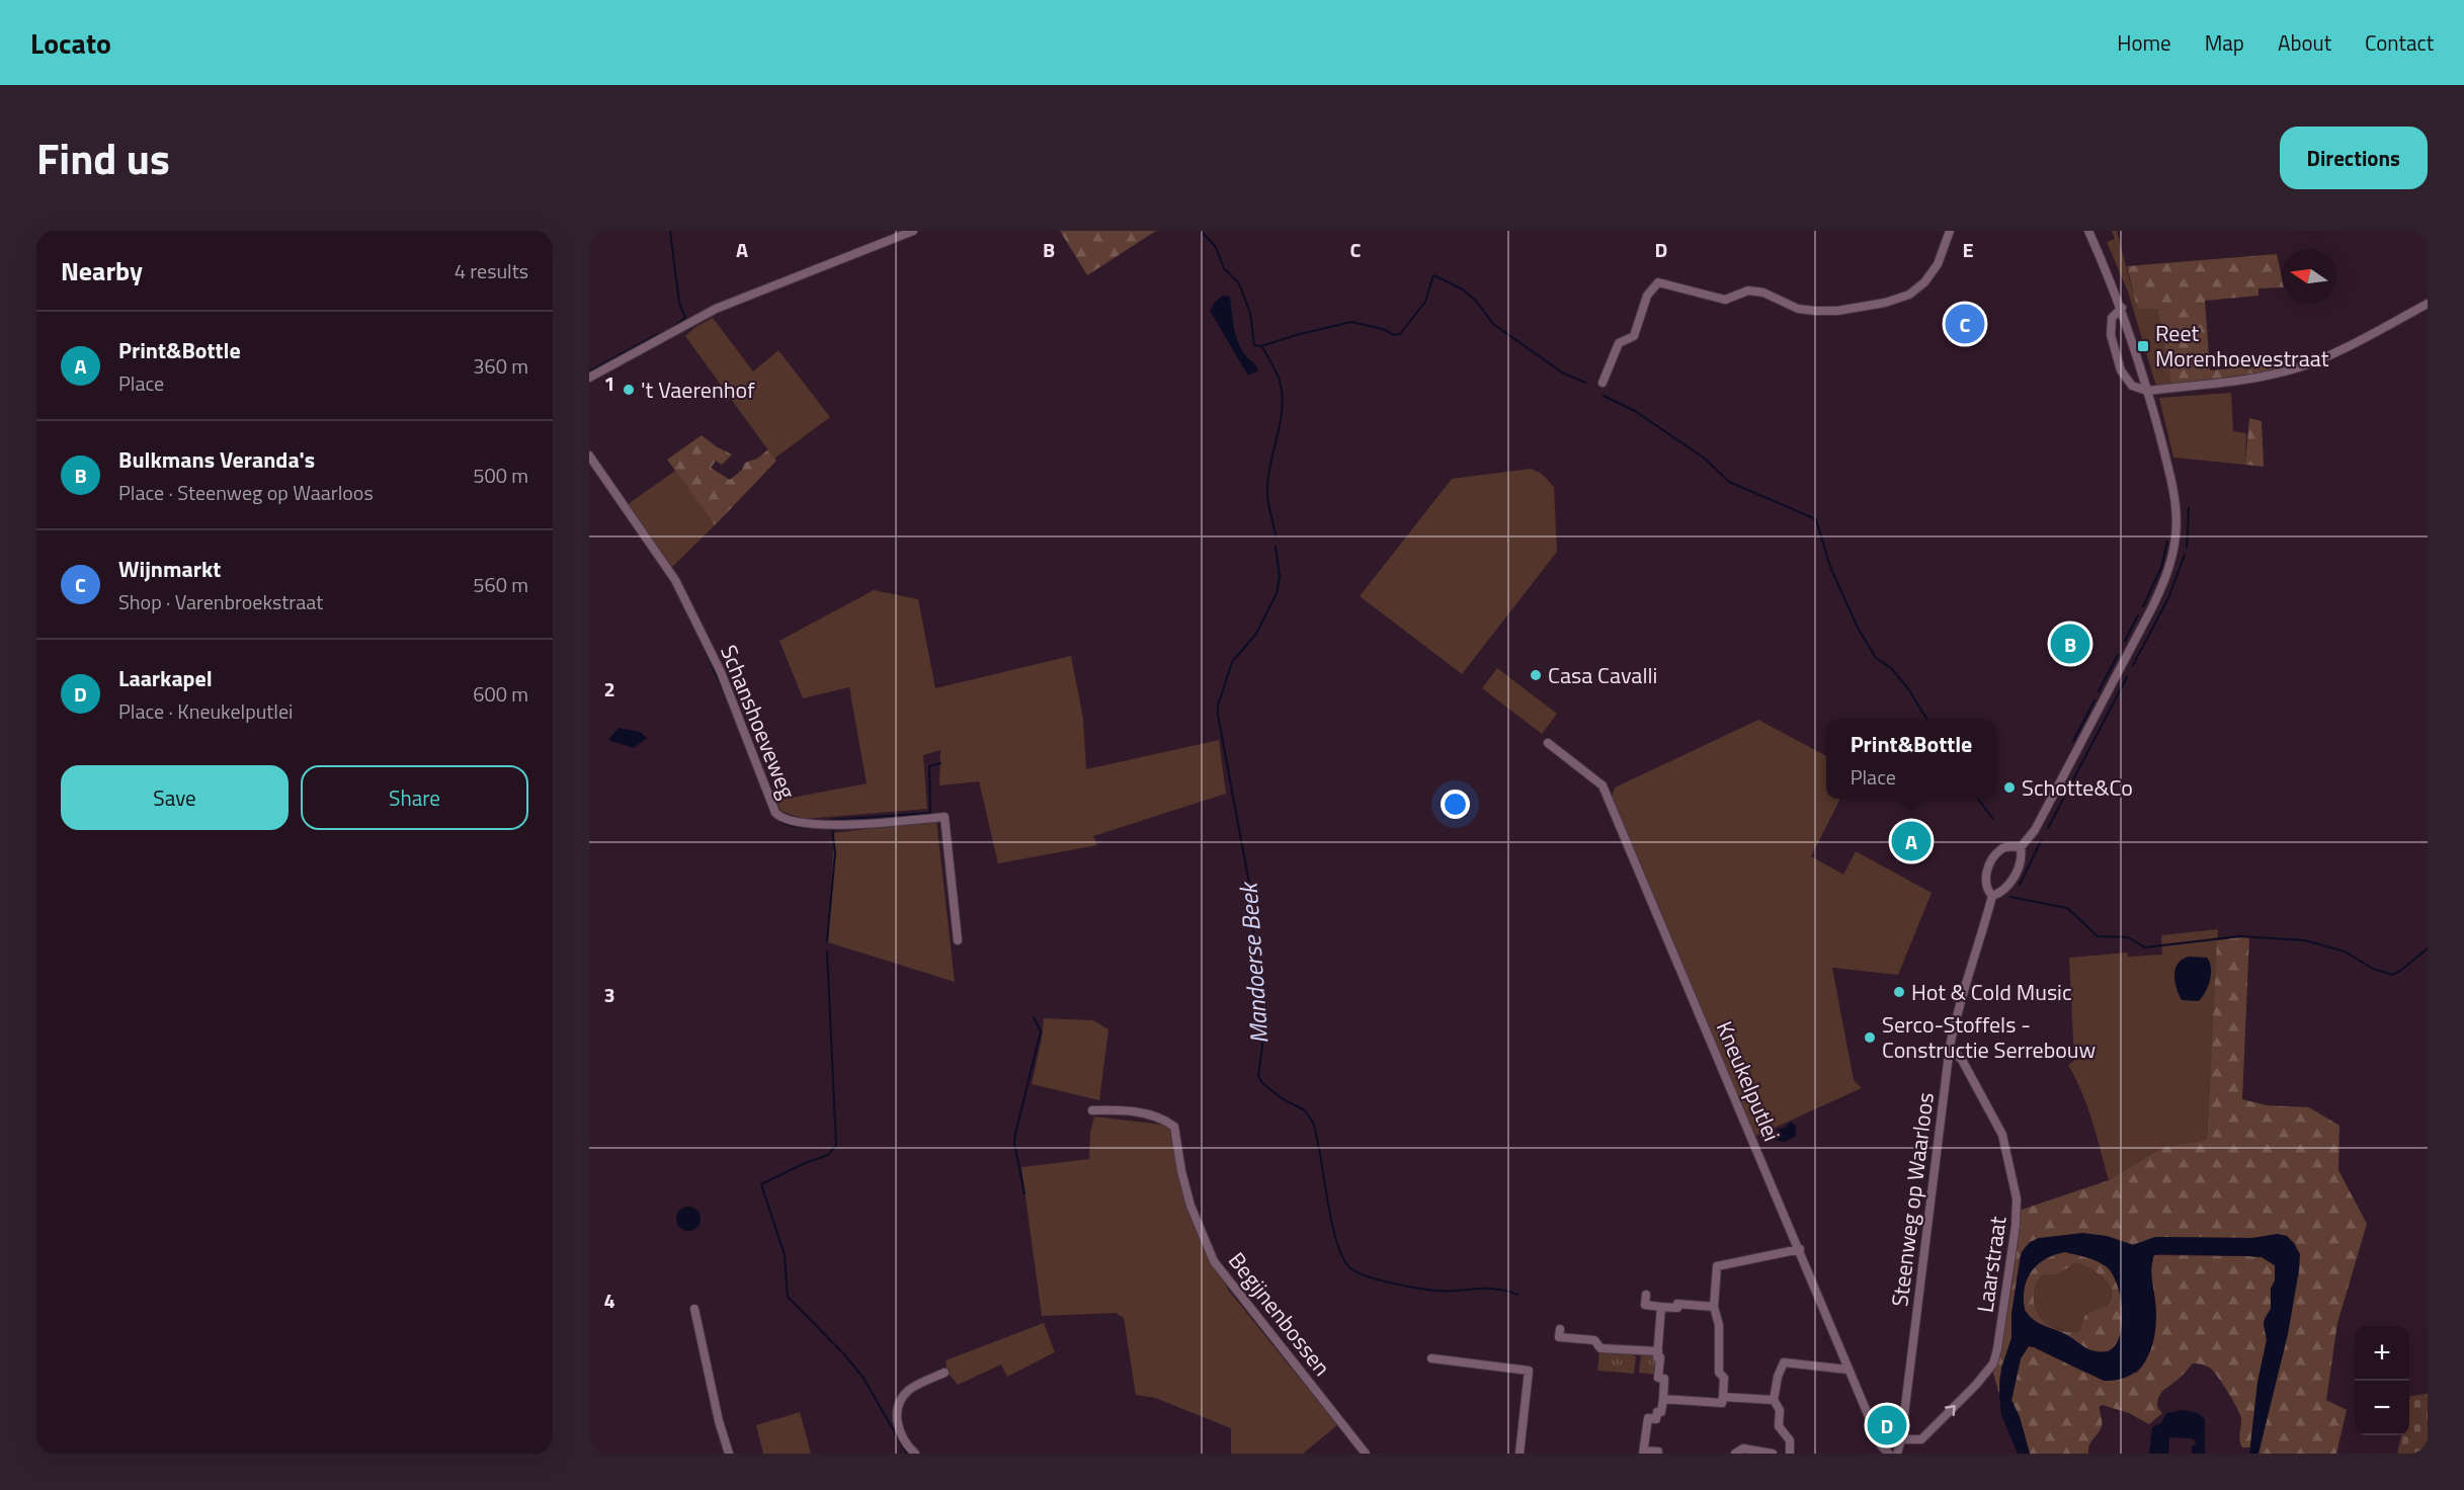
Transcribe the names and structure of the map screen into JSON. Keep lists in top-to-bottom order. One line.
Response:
{"streets":{"street":["Schanshoeveweg","Kneukelputlei","Steenweg op Waarloos","Laarstraat","Begijnenbossen"]},"crossings":[["Steenweg op Waarloos","Laarstraat"]],"one_way":["Laarstraat"],"water":["Mandoerse Beek"],"places":{"transit":["Reet Morenhoevestraat"],"other":["'t Vaerenhof","Casa Cavalli","Schotte&Co","Hot & Cold Music","Serco-Stoffels - Constructie Serrebouw"]},"north":"left","page":{"header":"Locato","nav":["Home","Map","About","Contact"],"title":"Find us","buttons":["Directions",["Save","Share"]],"heading":["Nearby","4 results"],"pins":["C","B","A","D"],"list":[{"mark":"A","name":"Print&Bottle","note":"Place","value":"360 m"},{"mark":"B","name":"Bulkmans Veranda's","note":"Place · Steenweg op Waarloos","value":"500 m"},{"mark":"C","name":"Wijnmarkt","note":"Shop · Varenbroekstraat","value":"560 m"},{"mark":"D","name":"Laarkapel","note":"Place · Kneukelputlei","value":"600 m"}],"popup":["Print&Bottle","Place"],"map_buttons":["+","−"]},"grid":{"columns":["A","B","C","D","E"],"rows":["1","2","3","4"]}}
